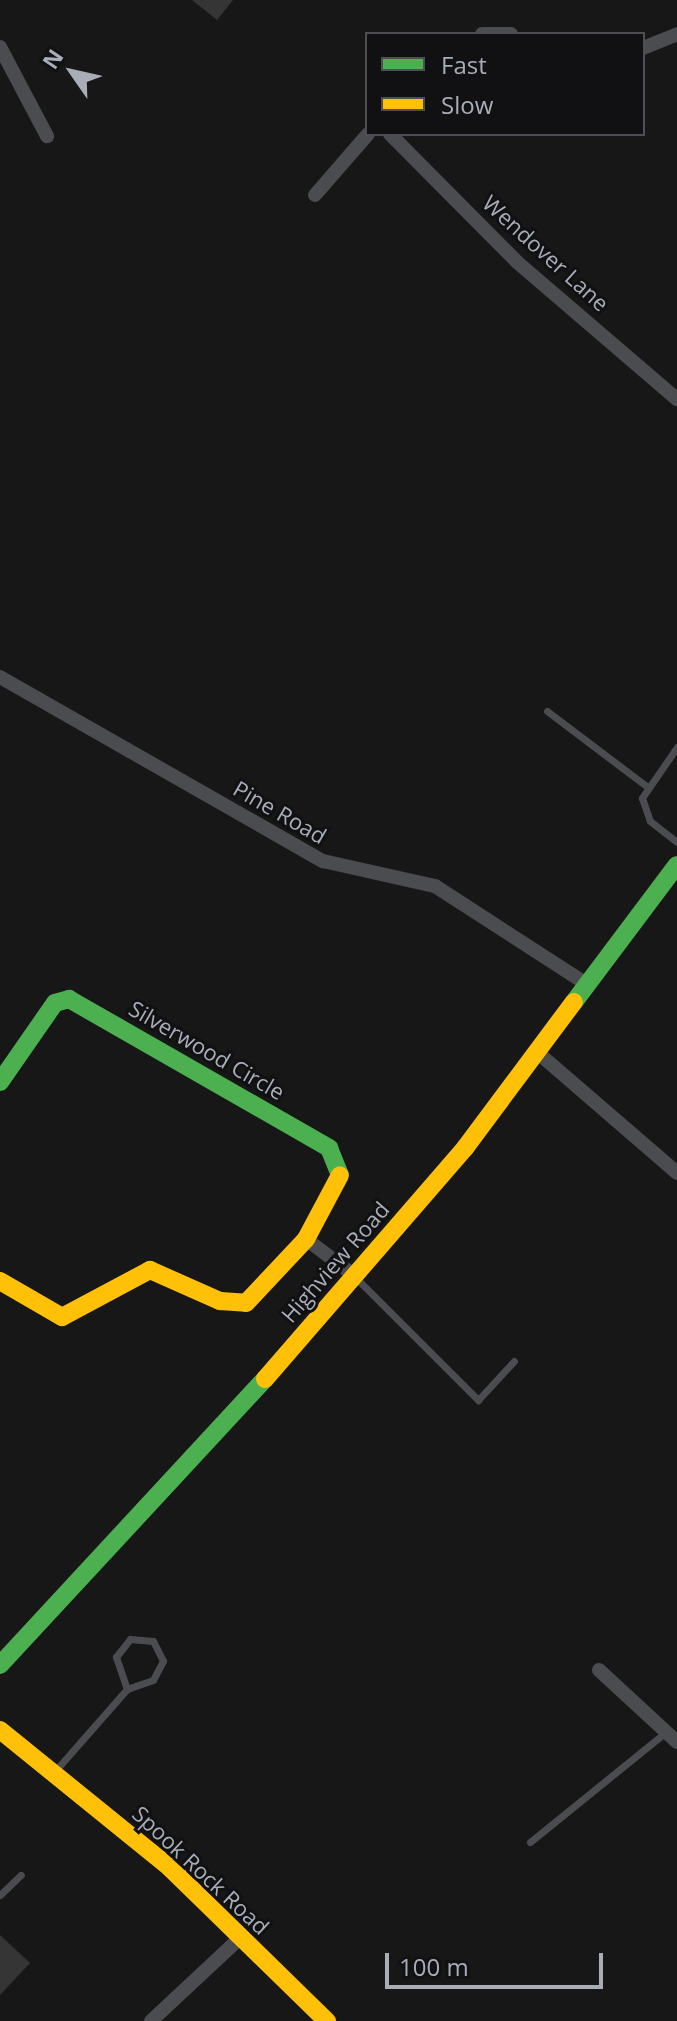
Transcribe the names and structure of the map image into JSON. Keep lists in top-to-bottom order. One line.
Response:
{"streets":{"street":["Wendover Lane","Pine Road","Silverwood Circle","Highview Road","Spook Rock Road"]},"crossings":[["Pine Road","Highview Road"]],"legend":["Fast","Slow"],"scale_bar":"100 m","north":"top left"}
